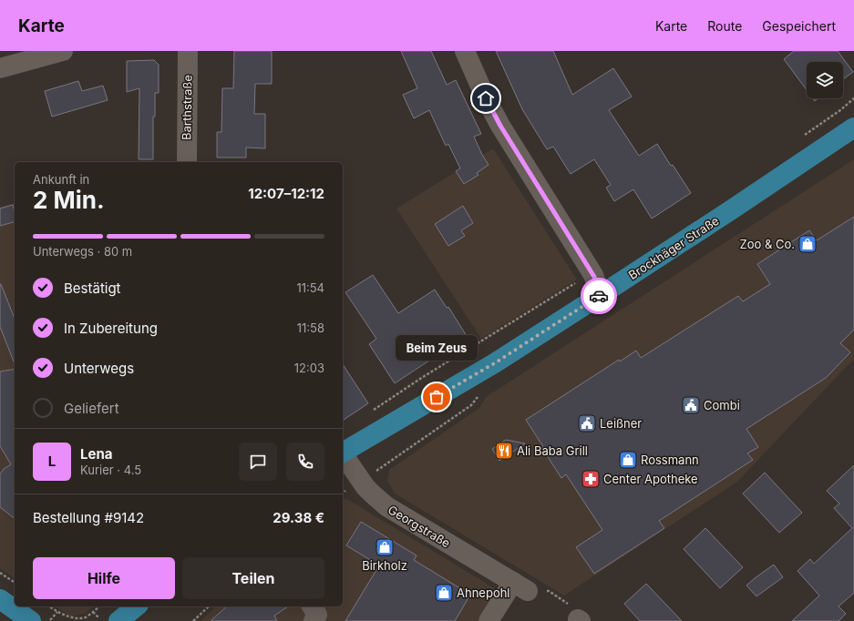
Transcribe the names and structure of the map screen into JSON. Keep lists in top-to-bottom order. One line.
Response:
{"streets":{"main road":["Brockhäger Straße"],"street":["Barthstraße","Georgstraße"]},"places":{"shop":["Zoo & Co.","Rossmann","Birkholz","Ahnepohl"],"other":["Beim Zeus"],"public building":["Combi","Leißner"],"restaurant":["Ali Baba Grill"],"pharmacy":["Center Apotheke"]},"page":{"header":"Karte","nav":["Karte","Route","Gespeichert"],"heading":["2 Min.","Ankunft in","12:07–12:12"],"panel":["Lena","Kurier · 4.5","Bestellung #9142","29.38 €"],"bar":"Unterwegs · 80 m","list":[["Bestätigt","11:54"],["In Zubereitung","11:58"],["Unterwegs","12:03"],"Geliefert"],"bubble":"Beim Zeus","round":"L","buttons":["Hilfe","Teilen"]}}
